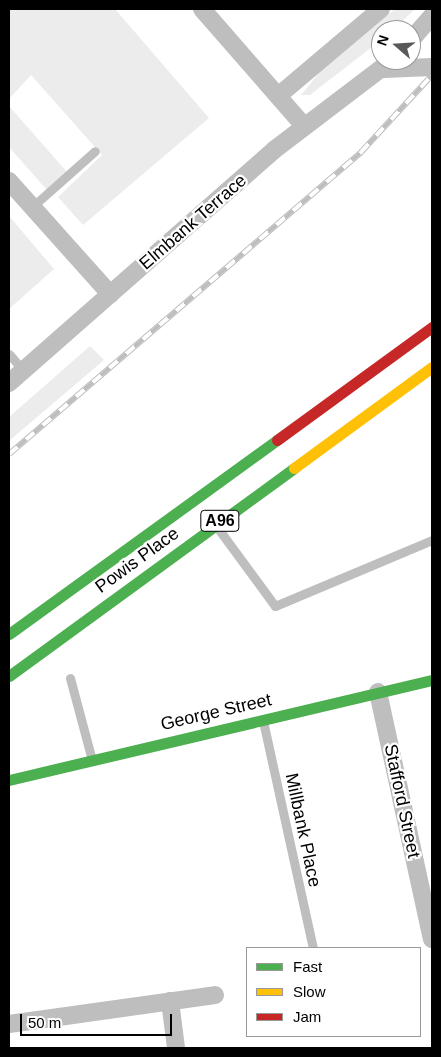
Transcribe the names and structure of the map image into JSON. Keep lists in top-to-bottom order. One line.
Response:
{"streets":{"main road":["A96","Powis Place","George Street"],"street":["Elmbank Terrace","Stafford Street"],"lane":["Millbank Place"]},"crossings":[["George Street","Stafford Street"],["George Street","Millbank Place"]],"legend":["Fast","Slow","Jam"],"scale_bar":"50 m","north":"left"}
